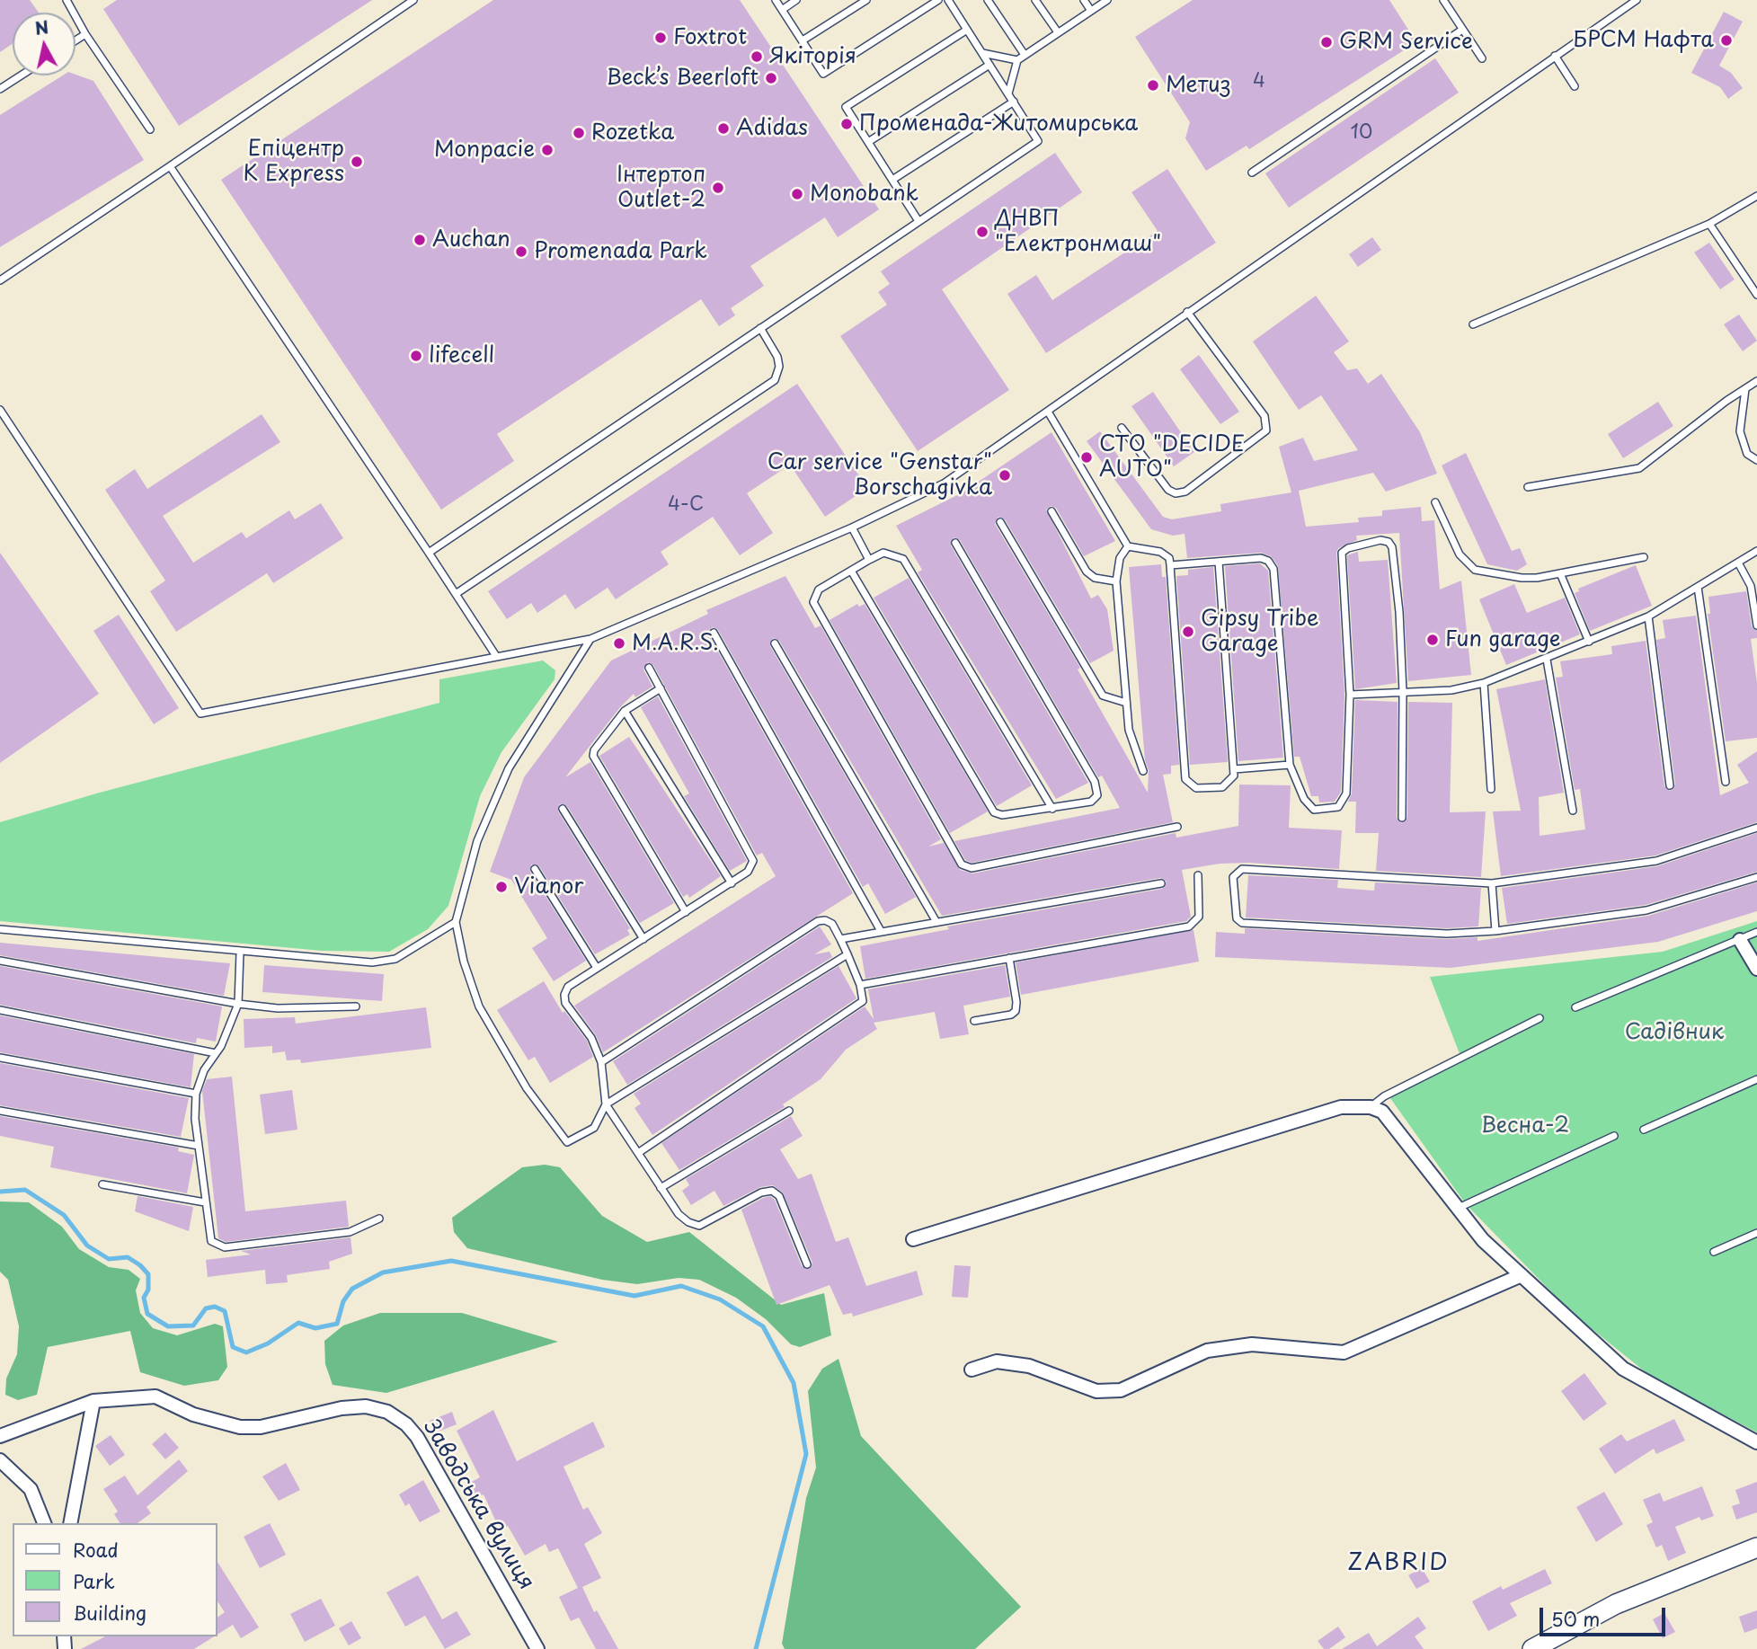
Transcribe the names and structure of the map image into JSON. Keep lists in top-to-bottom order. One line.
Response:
{"streets":{"street":["Заводська вулиця"]},"districts":["ZABRID"],"parks":["Садівник","Весна-2"],"places":["Foxtrot","БРСМ Нафта","GRM Service","Якіторія","Beck’s Beerloft","Метиз","Променада-Житомирська","Adidas","Rozetka","Monpacie","Епіцентр К Express","Інтертоп Outlet-2","Monobank","ДНВП \"Електронмаш\"","Auchan","Promenada Park","lifecell","СТО \"DECIDE AUTO\"","Car service \"Genstar\" Borschagivka","Gipsy Tribe Garage","Fun garage","M.A.R.S.","Vianor"],"house_numbers":["4","10","4-С"],"legend":["Road","Park","Building"],"scale_bar":"50 m","north":"top"}
